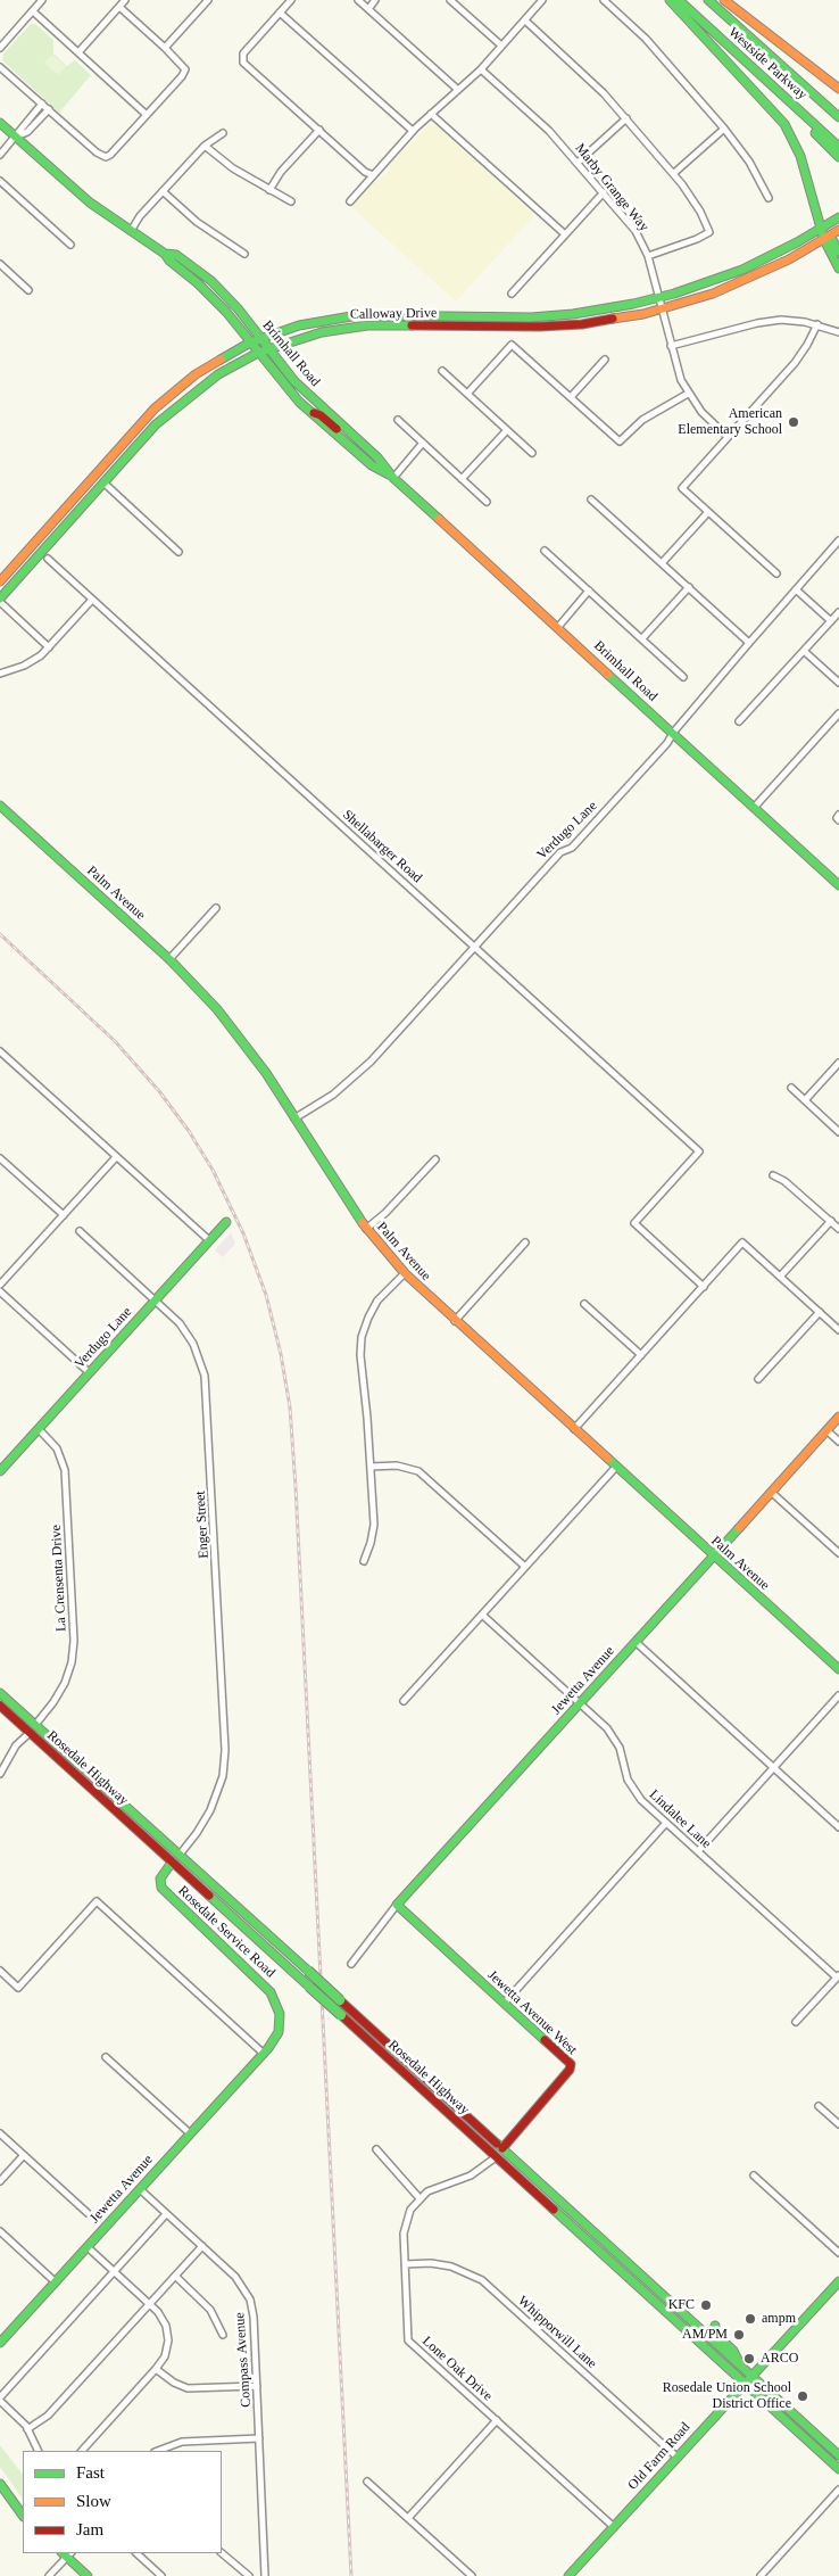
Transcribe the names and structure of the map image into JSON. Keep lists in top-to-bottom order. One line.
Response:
{"streets":{"main road":["Westside Parkway","Calloway Drive","Brimhall Road","Verdugo Lane","Palm Avenue","Jewetta Avenue","Rosedale Highway","Rosedale Service Road","Jewetta Avenue West","Old Farm Road"],"street":["Marby Grange Way","Shellabarger Road","Enger Street","La Crensenta Drive","Lindalee Lane","Whipporwill Lane","Compass Avenue","Lone Oak Drive"]},"crossings":[["Marby Grange Way","Calloway Drive"],["Calloway Drive","Brimhall Road"],["Brimhall Road","Verdugo Lane"],["Verdugo Lane","Shellabarger Road"],["Verdugo Lane","Palm Avenue"],["Verdugo Lane","Enger Street"],["Verdugo Lane","La Crensenta Drive"],["Palm Avenue","Jewetta Avenue"],["Enger Street","Rosedale Highway"],["La Crensenta Drive","Rosedale Highway"],["Jewetta Avenue","Lindalee Lane"],["Jewetta Avenue","Rosedale Service Road"],["Jewetta Avenue","Jewetta Avenue West"],["Jewetta Avenue","Compass Avenue"],["Rosedale Highway","Rosedale Service Road"],["Rosedale Highway","Jewetta Avenue West"],["Rosedale Highway","Lone Oak Drive"],["Rosedale Highway","Old Farm Road"],["Whipporwill Lane","Lone Oak Drive"],["Whipporwill Lane","Old Farm Road"],["Lone Oak Drive","Old Farm Road"]],"places":["American Elementary School","KFC","ampm","AM/PM","ARCO","Rosedale Union School District Office"],"legend":["Fast","Slow","Jam"]}
